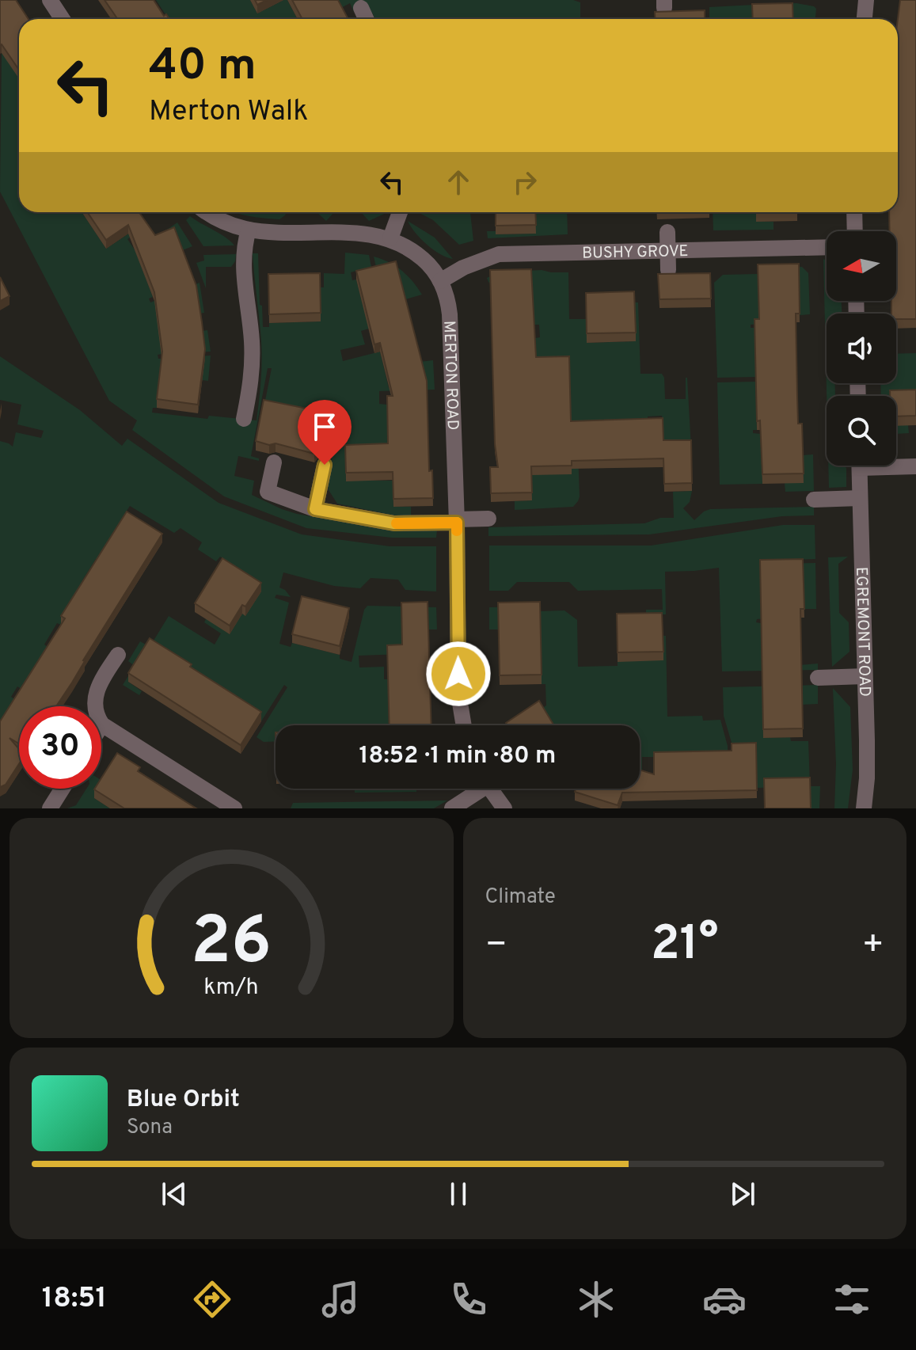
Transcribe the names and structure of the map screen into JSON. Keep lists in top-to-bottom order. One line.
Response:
{"streets":{"street":["BUSHY GROVE","MERTON ROAD","EGREMONT ROAD"]},"crossings":[["BUSHY GROVE","MERTON ROAD"]],"north":"left","page":{"turn":["40 m","Merton Walk"],"limit":"30","trip":"18:52 · 1 min · 80 m","tile":"Climate","heat":["−","21°","+"],"song":["Blue Orbit","Sona"],"tabs":"18:51","gauge":["26","km/h"]}}
